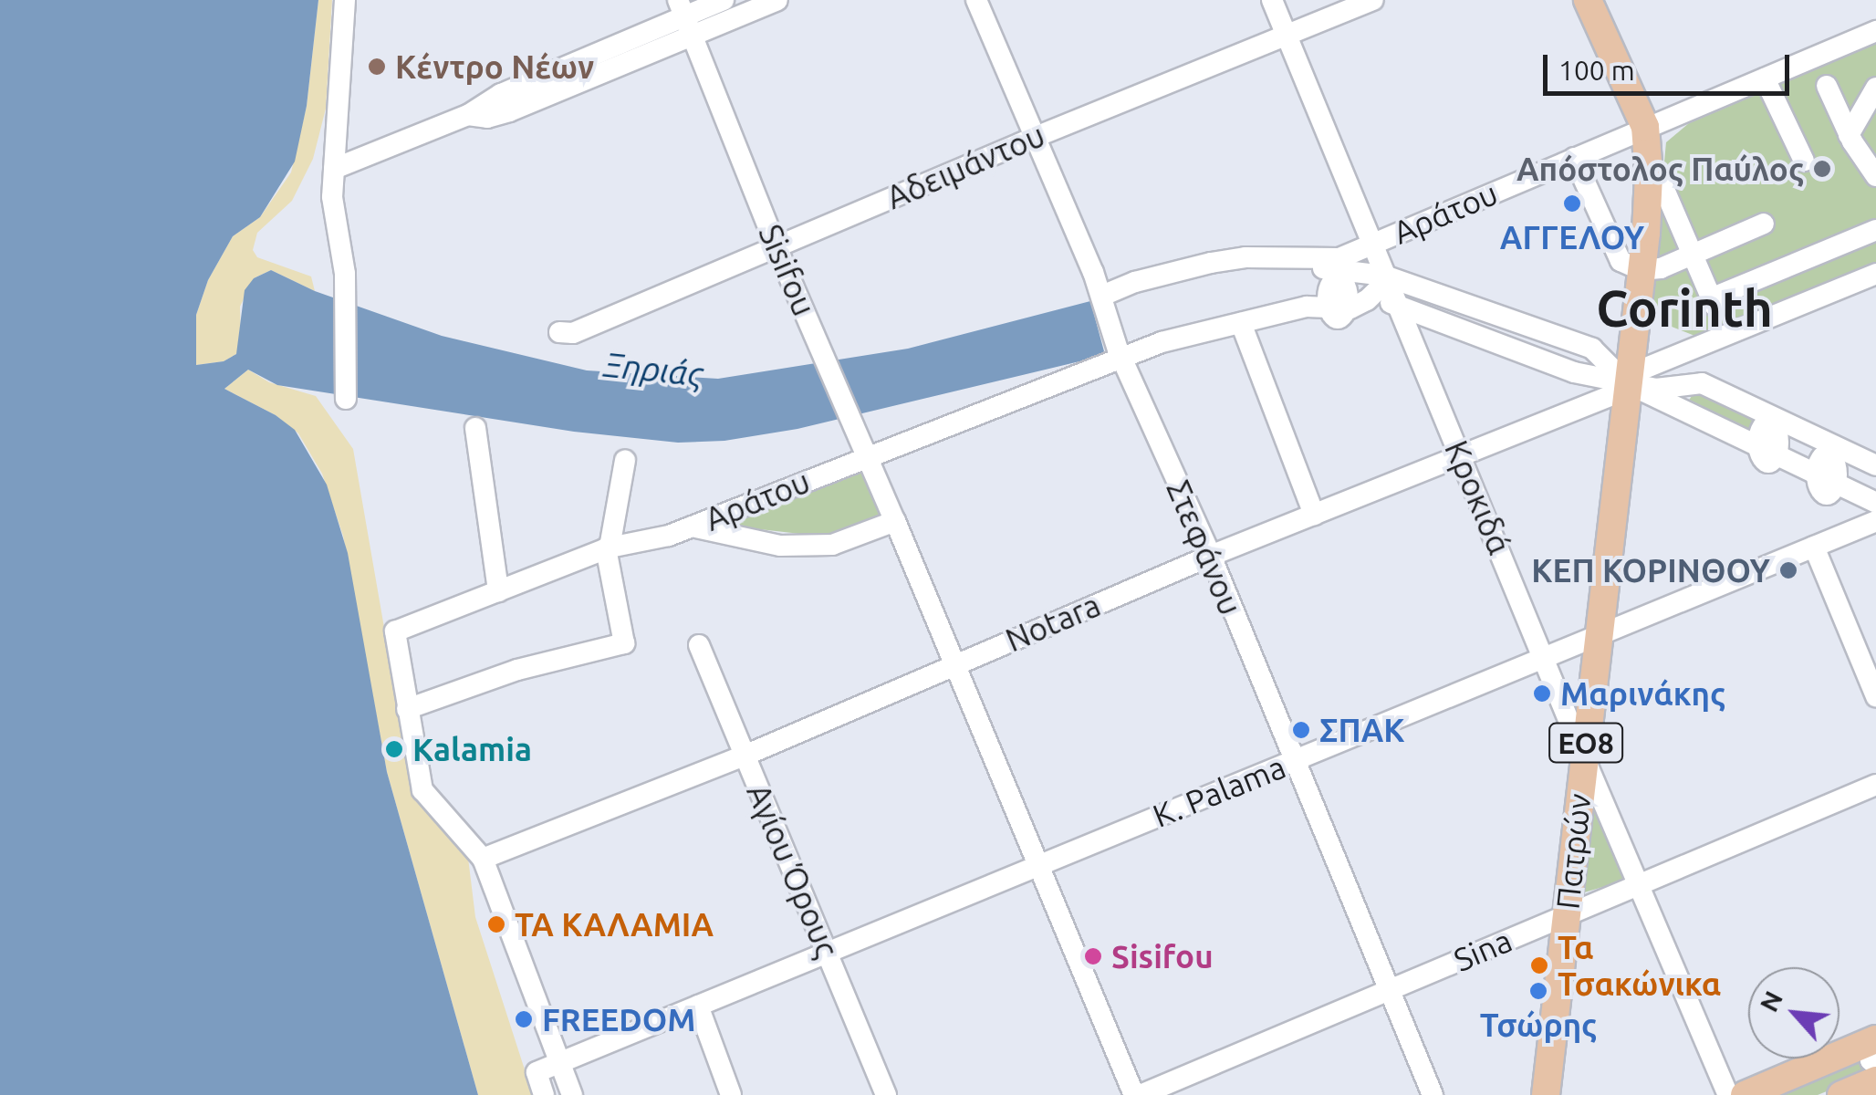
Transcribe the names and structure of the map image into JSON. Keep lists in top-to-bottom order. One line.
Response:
{"streets":{"main road":["ΕΟ8","Πατρών"],"street":["Αδειμάντου","Αράτου","Sisifou","Κροκιδά","Στεφάνου","Notara","K. Palama","Αγίου Όρους","Sina"]},"crossings":[["Αδειμάντου","Sisifou"],["Αδειμάντου","Κροκιδά"],["Αδειμάντου","Στεφάνου"],["Αράτου","Sisifou"],["Αράτου","Κροκιδά"],["Αράτου","Στεφάνου"],["Αράτου","ΕΟ8"],["Sisifou","Notara"],["Sisifou","K. Palama"],["Sisifou","Sina"],["Κροκιδά","Notara"],["Κροκιδά","K. Palama"],["Κροκιδά","Πατρών"],["Κροκιδά","Sina"],["Στεφάνου","Notara"],["Στεφάνου","K. Palama"],["Στεφάνου","Sina"],["Notara","ΕΟ8"],["Notara","Πατρών"],["Notara","Αγίου Όρους"],["ΕΟ8","Πατρών"],["K. Palama","Πατρών"],["K. Palama","Αγίου Όρους"],["Πατρών","Sina"]],"districts":["Corinth"],"water":["Ξηριάς"],"places":["Κέντρο Νέων","Απόστολος Παύλος","ΑΓΓΕΛΟΥ","ΚΕΠ ΚΟΡΙΝΘΟΥ","Μαρινάκης","ΣΠΑΚ","Kalamia","ΤΑ ΚΑΛΑΜΙΑ","Sisifou","Τα Τσακώνικα","Τσώρης","FREEDOM"],"scale_bar":"100 m","north":"top left"}
